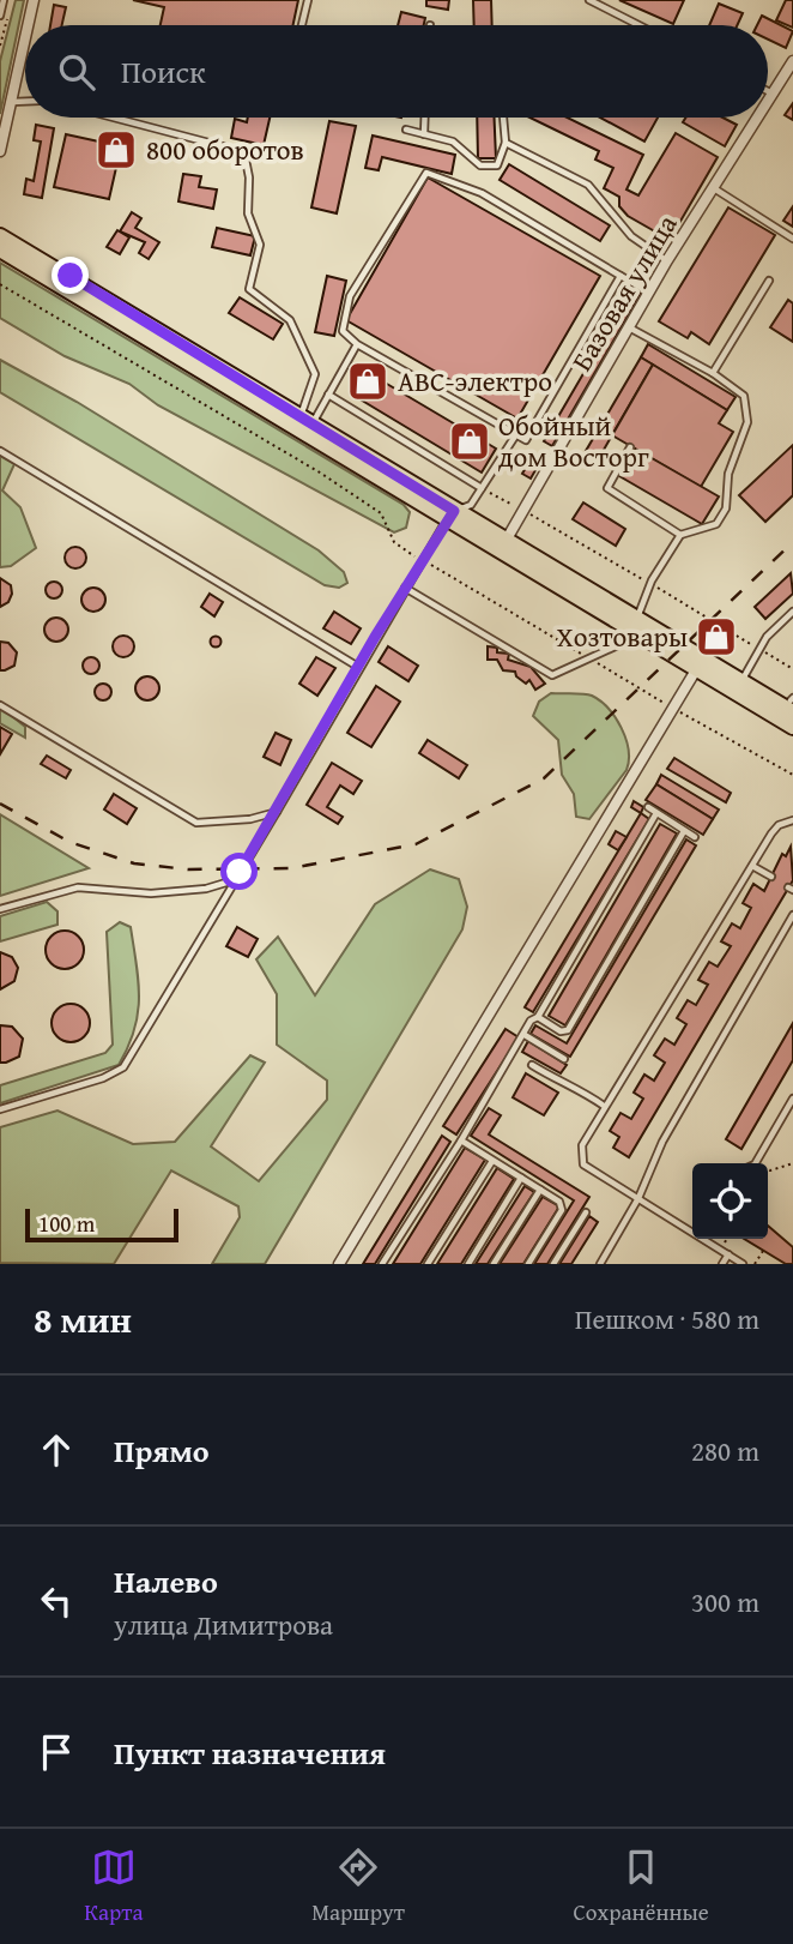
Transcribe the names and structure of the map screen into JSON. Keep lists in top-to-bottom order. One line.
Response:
{"streets":{"street":["Базовая улица"]},"places":{"shop":["800 оборотов","АВС-электро","Обойный дом Восторг","Хозтовары"]},"scale_bar":"100 m","page":{"search":"Поиск","scale":"100 m","heading":["8 мин","Пешком · 580 m"],"list":[["Прямо","280 m"],["Налево","улица Димитрова","300 m"],"Пункт назначения"],"nav":["Карта","Маршрут","Сохранённые"]}}
